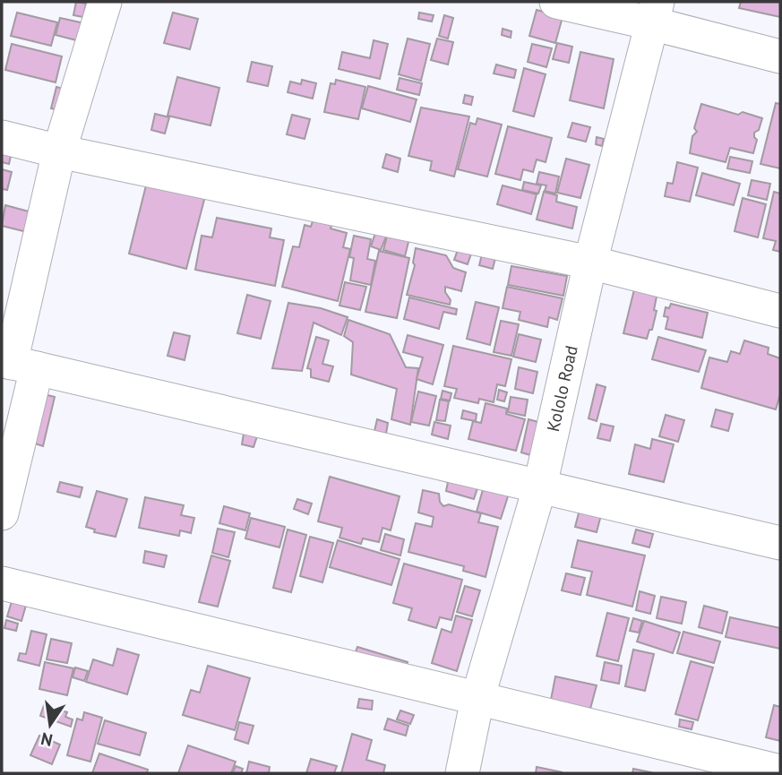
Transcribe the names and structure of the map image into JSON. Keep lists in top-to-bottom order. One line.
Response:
{"streets":{"street":["Kololo Road"]},"north":"bottom"}
